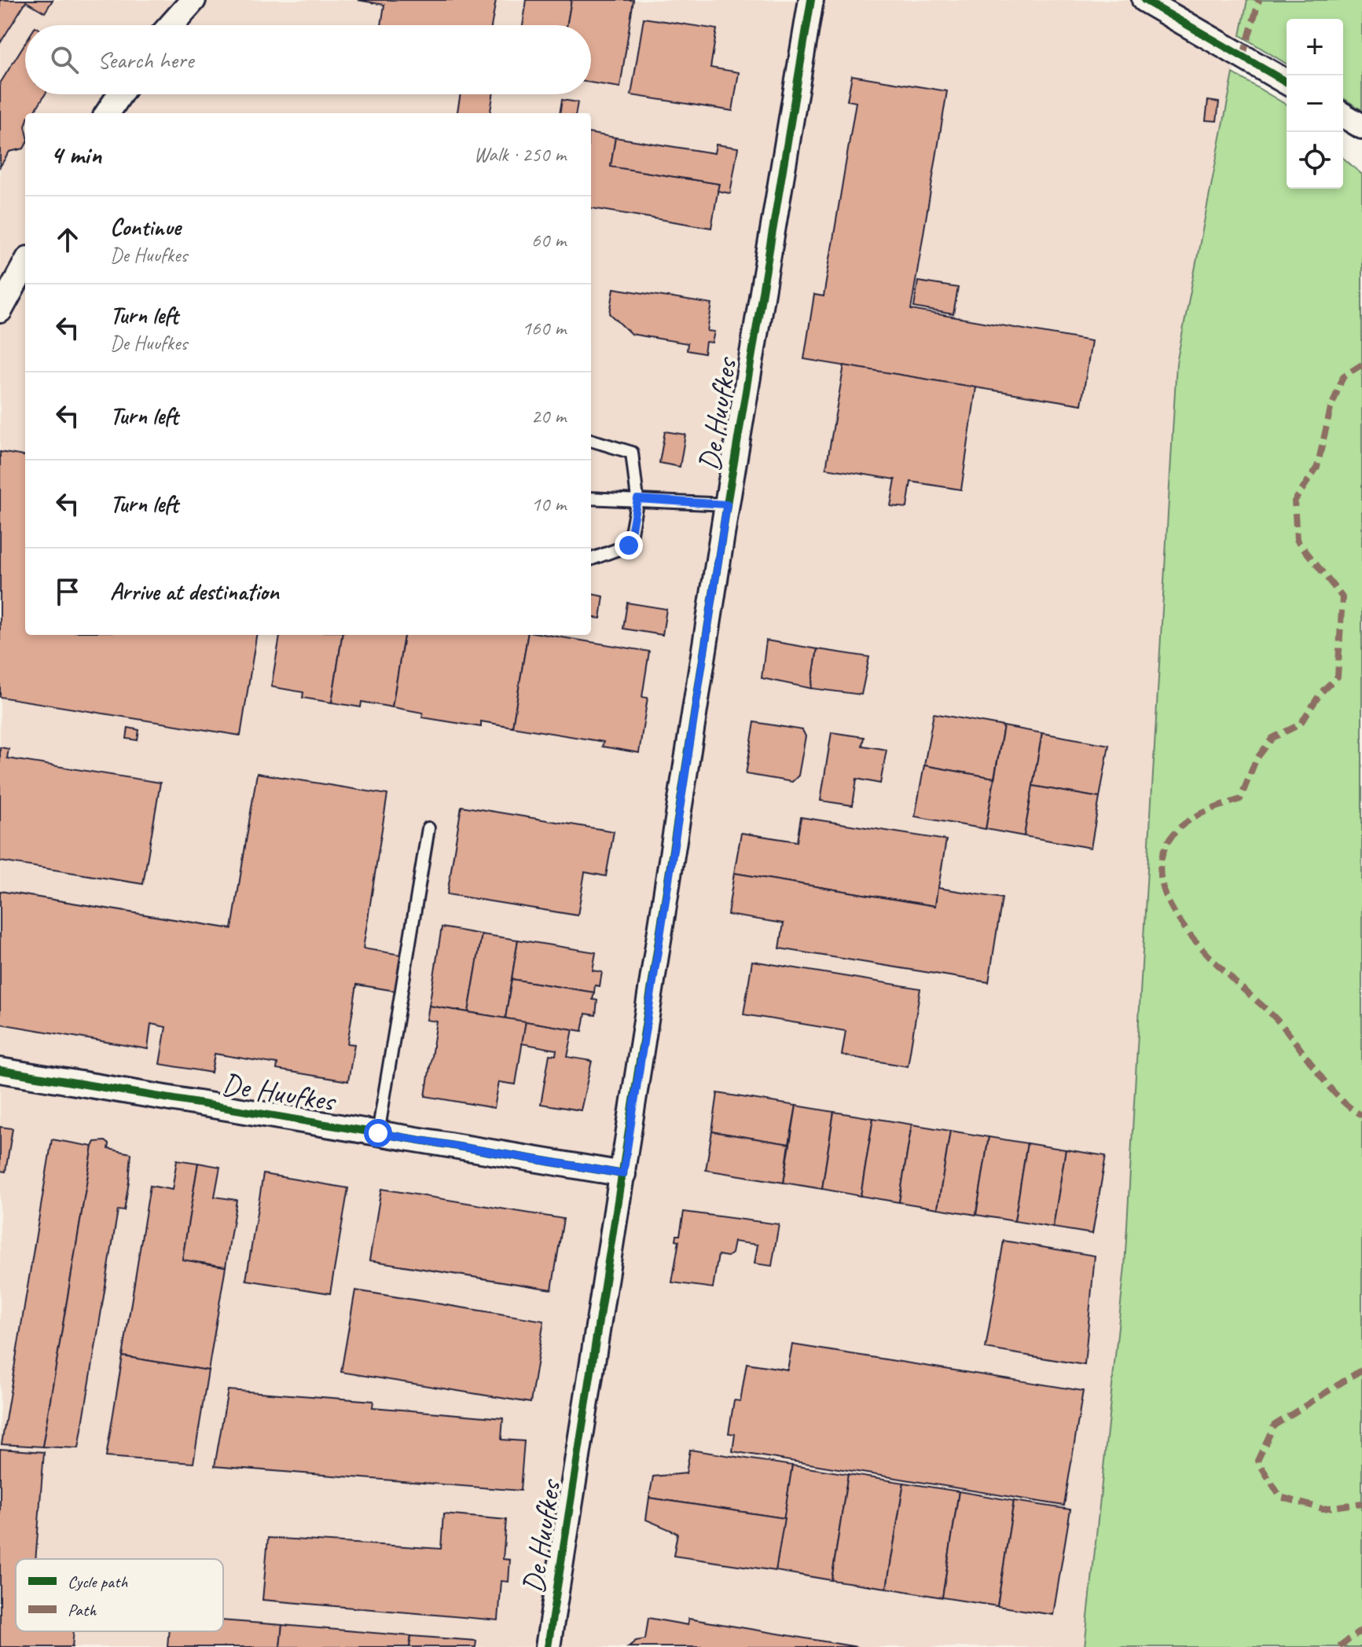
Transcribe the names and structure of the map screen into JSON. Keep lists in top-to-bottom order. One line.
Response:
{"streets":{"street":["De Huufkes"]},"legend":["Cycle path","Path"],"page":{"map_buttons":["+","−"],"search":"Search here","heading":["4 min","Walk · 250 m"],"list":[["Continue","De Huufkes","60 m"],["Turn left","De Huufkes","160 m"],["Turn left","20 m"],["Turn left","10 m"],"Arrive at destination"]}}
